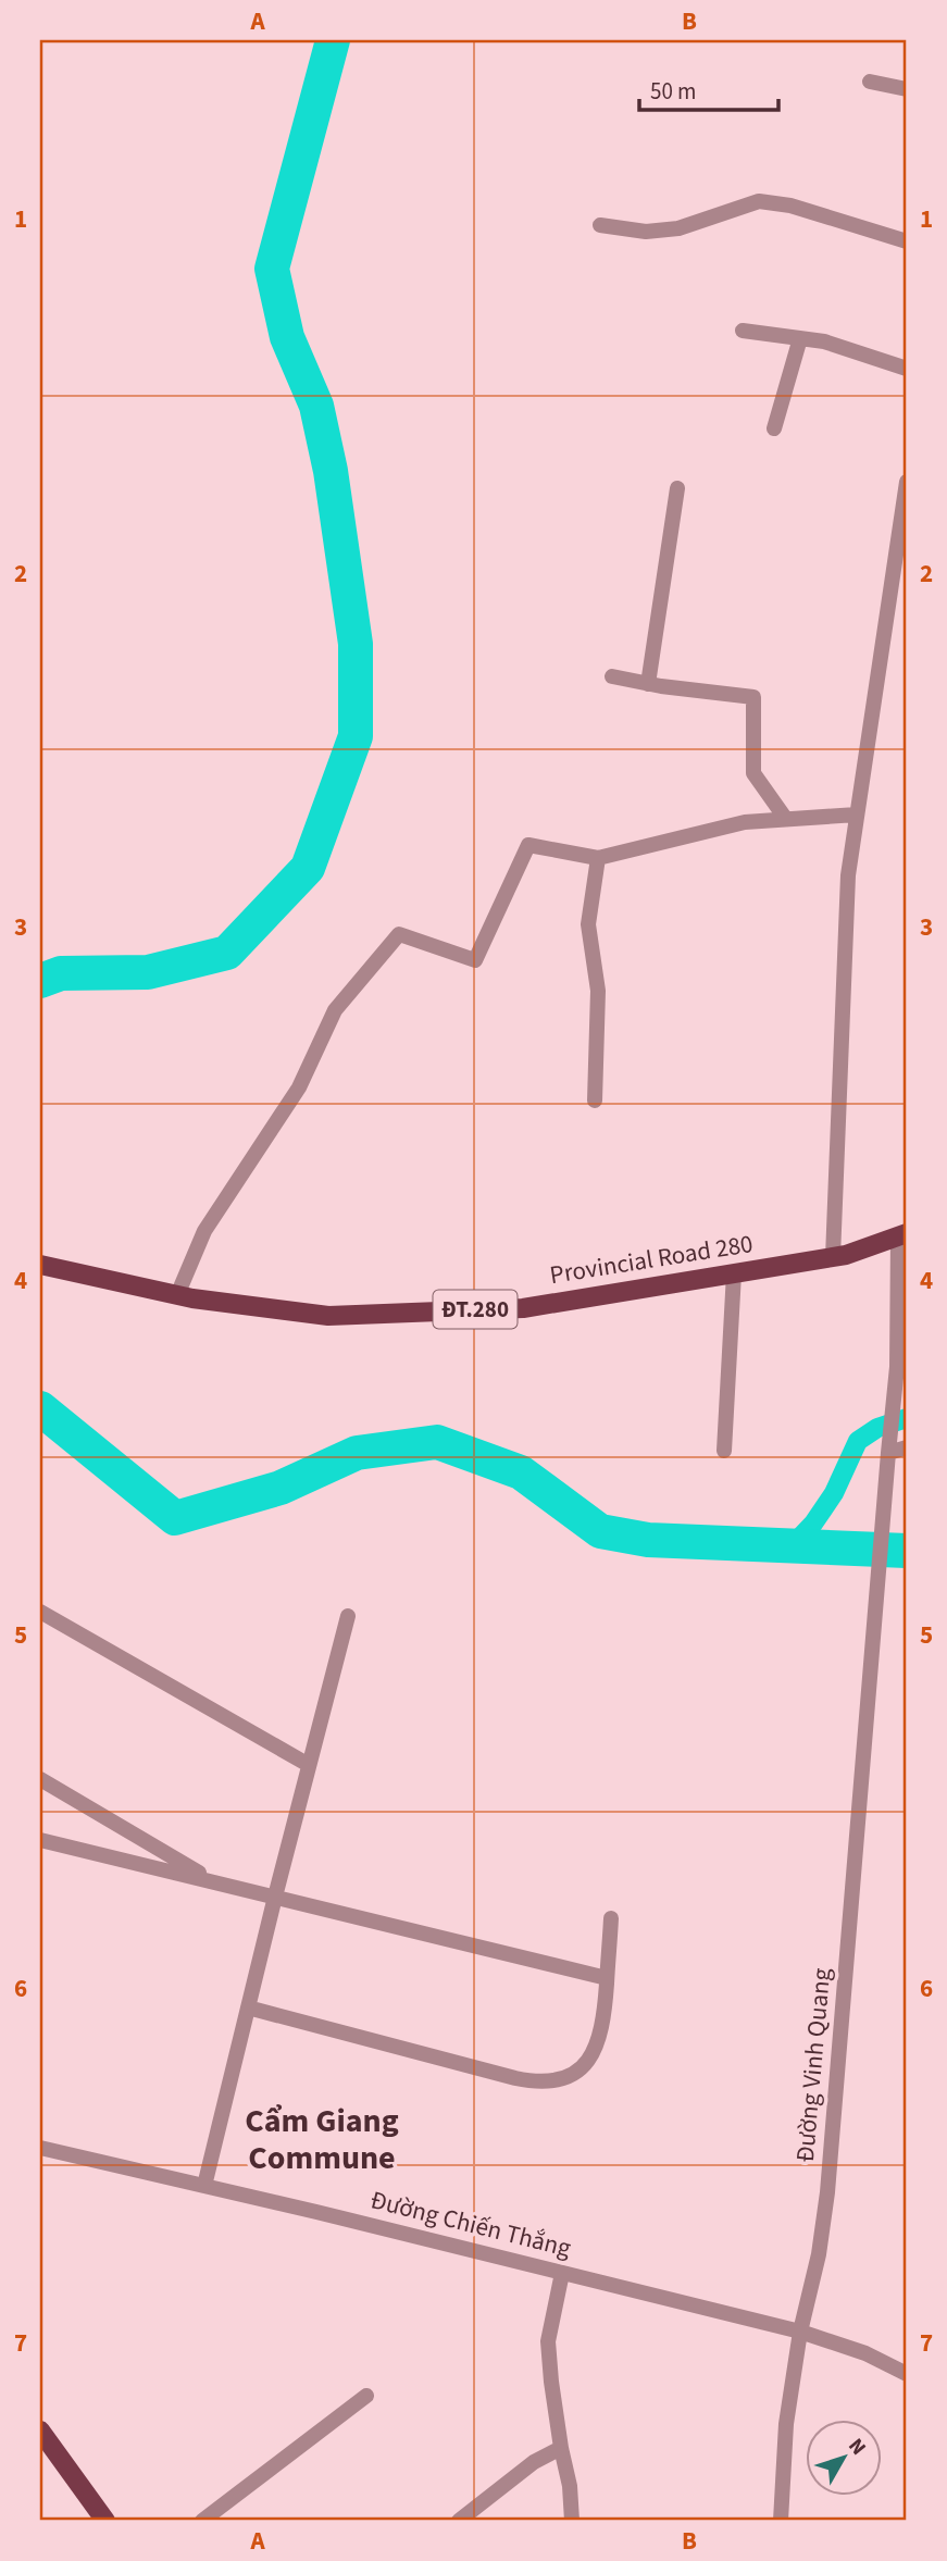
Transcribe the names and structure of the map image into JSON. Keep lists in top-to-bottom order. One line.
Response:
{"streets":{"main road":["Provincial Road 280","ĐT.280"],"street":["Đường Vinh Quang","Đường Chiến Thắng"]},"crossings":[["Provincial Road 280","Đường Vinh Quang"],["Đường Vinh Quang","Đường Chiến Thắng"]],"districts":["Cẩm Giang Commune"],"scale_bar":"50 m","north":"top right","grid":{"columns":["A","B"],"rows":["1","2","3","4","5","6","7"]}}
